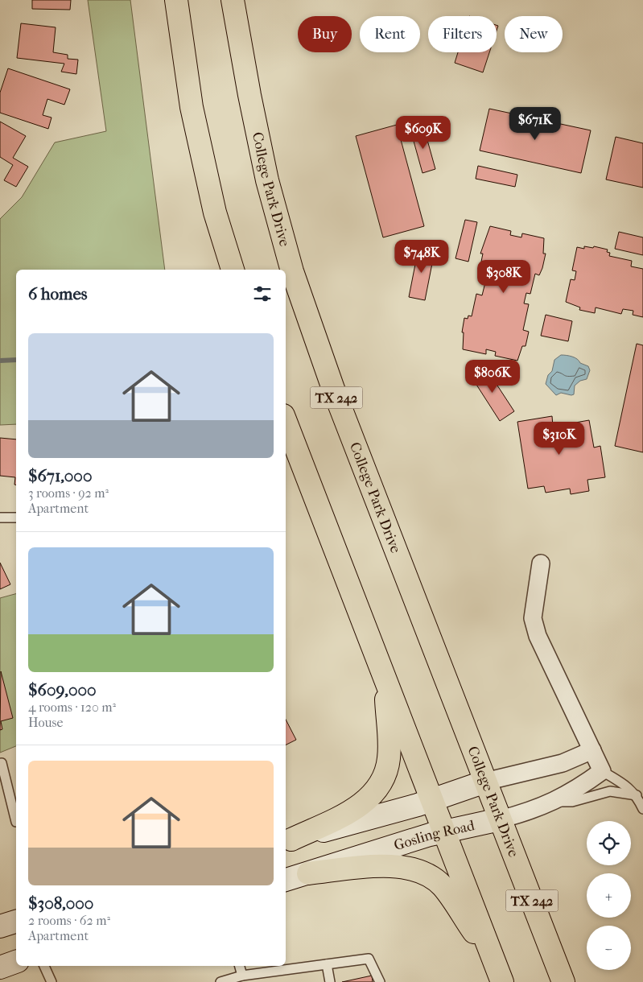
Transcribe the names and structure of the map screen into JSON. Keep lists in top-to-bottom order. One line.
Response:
{"streets":{"main road":["College Park Drive","TX 242","Gosling Road"]},"crossings":[["College Park Drive","Gosling Road"]],"page":{"chip":["Buy","Rent","Filters","New"],"price":["$671K","$609K","$748K","$308K","$806K","$310K"],"heading":"6 homes","list":[{"name":"$671,000","note":"3 rooms · 92 m² · Apartment"},{"name":"$609,000","note":"4 rooms · 120 m² · House"},{"name":"$308,000","note":"2 rooms · 62 m² · Apartment"}],"map_buttons":["+","−"]}}
